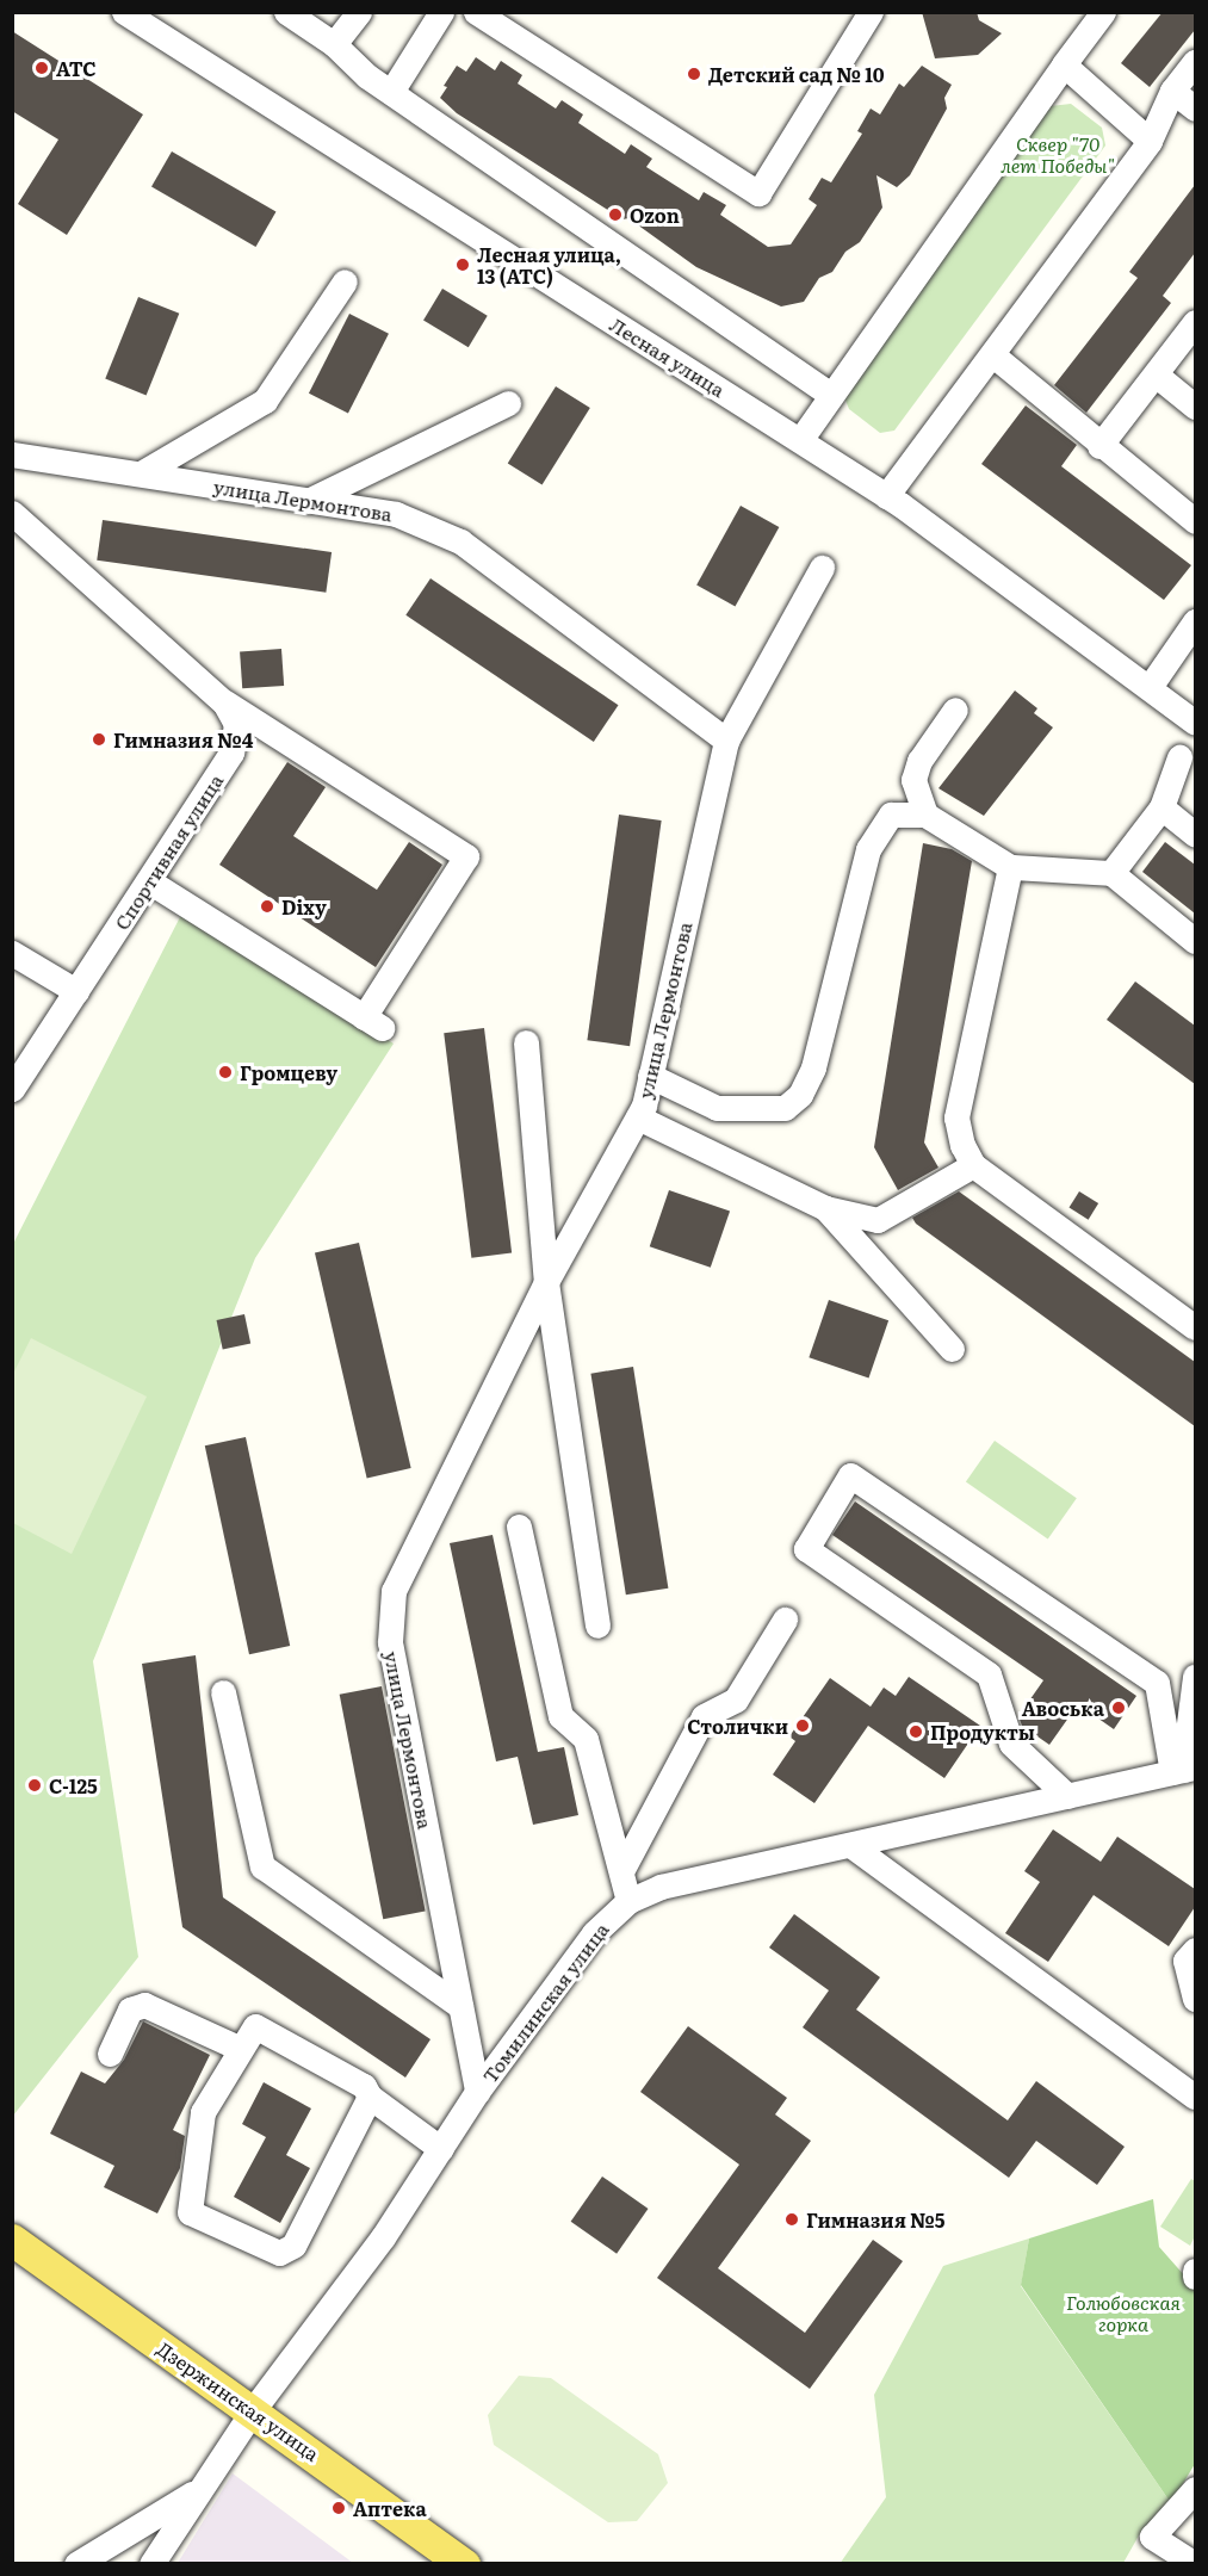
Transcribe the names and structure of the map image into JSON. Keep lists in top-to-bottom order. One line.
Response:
{"streets":{"main road":["Дзержинская улица"],"street":["Лесная улица","улица Лермонтова","Спортивная улица","Томилинская улица"]},"crossings":[["улица Лермонтова","Томилинская улица"],["Томилинская улица","Дзержинская улица"]],"parks":["Сквер \"70 лет Победы\"","Голюбовская горка"],"places":["АТС","Детский сад № 10","Ozon","Лесная улица, 13 (АТС)","Гимназия №4","Dixy","Громцеву","Авоська","Столички","Продукты","С-125","Гимназия №5","Аптека"]}
